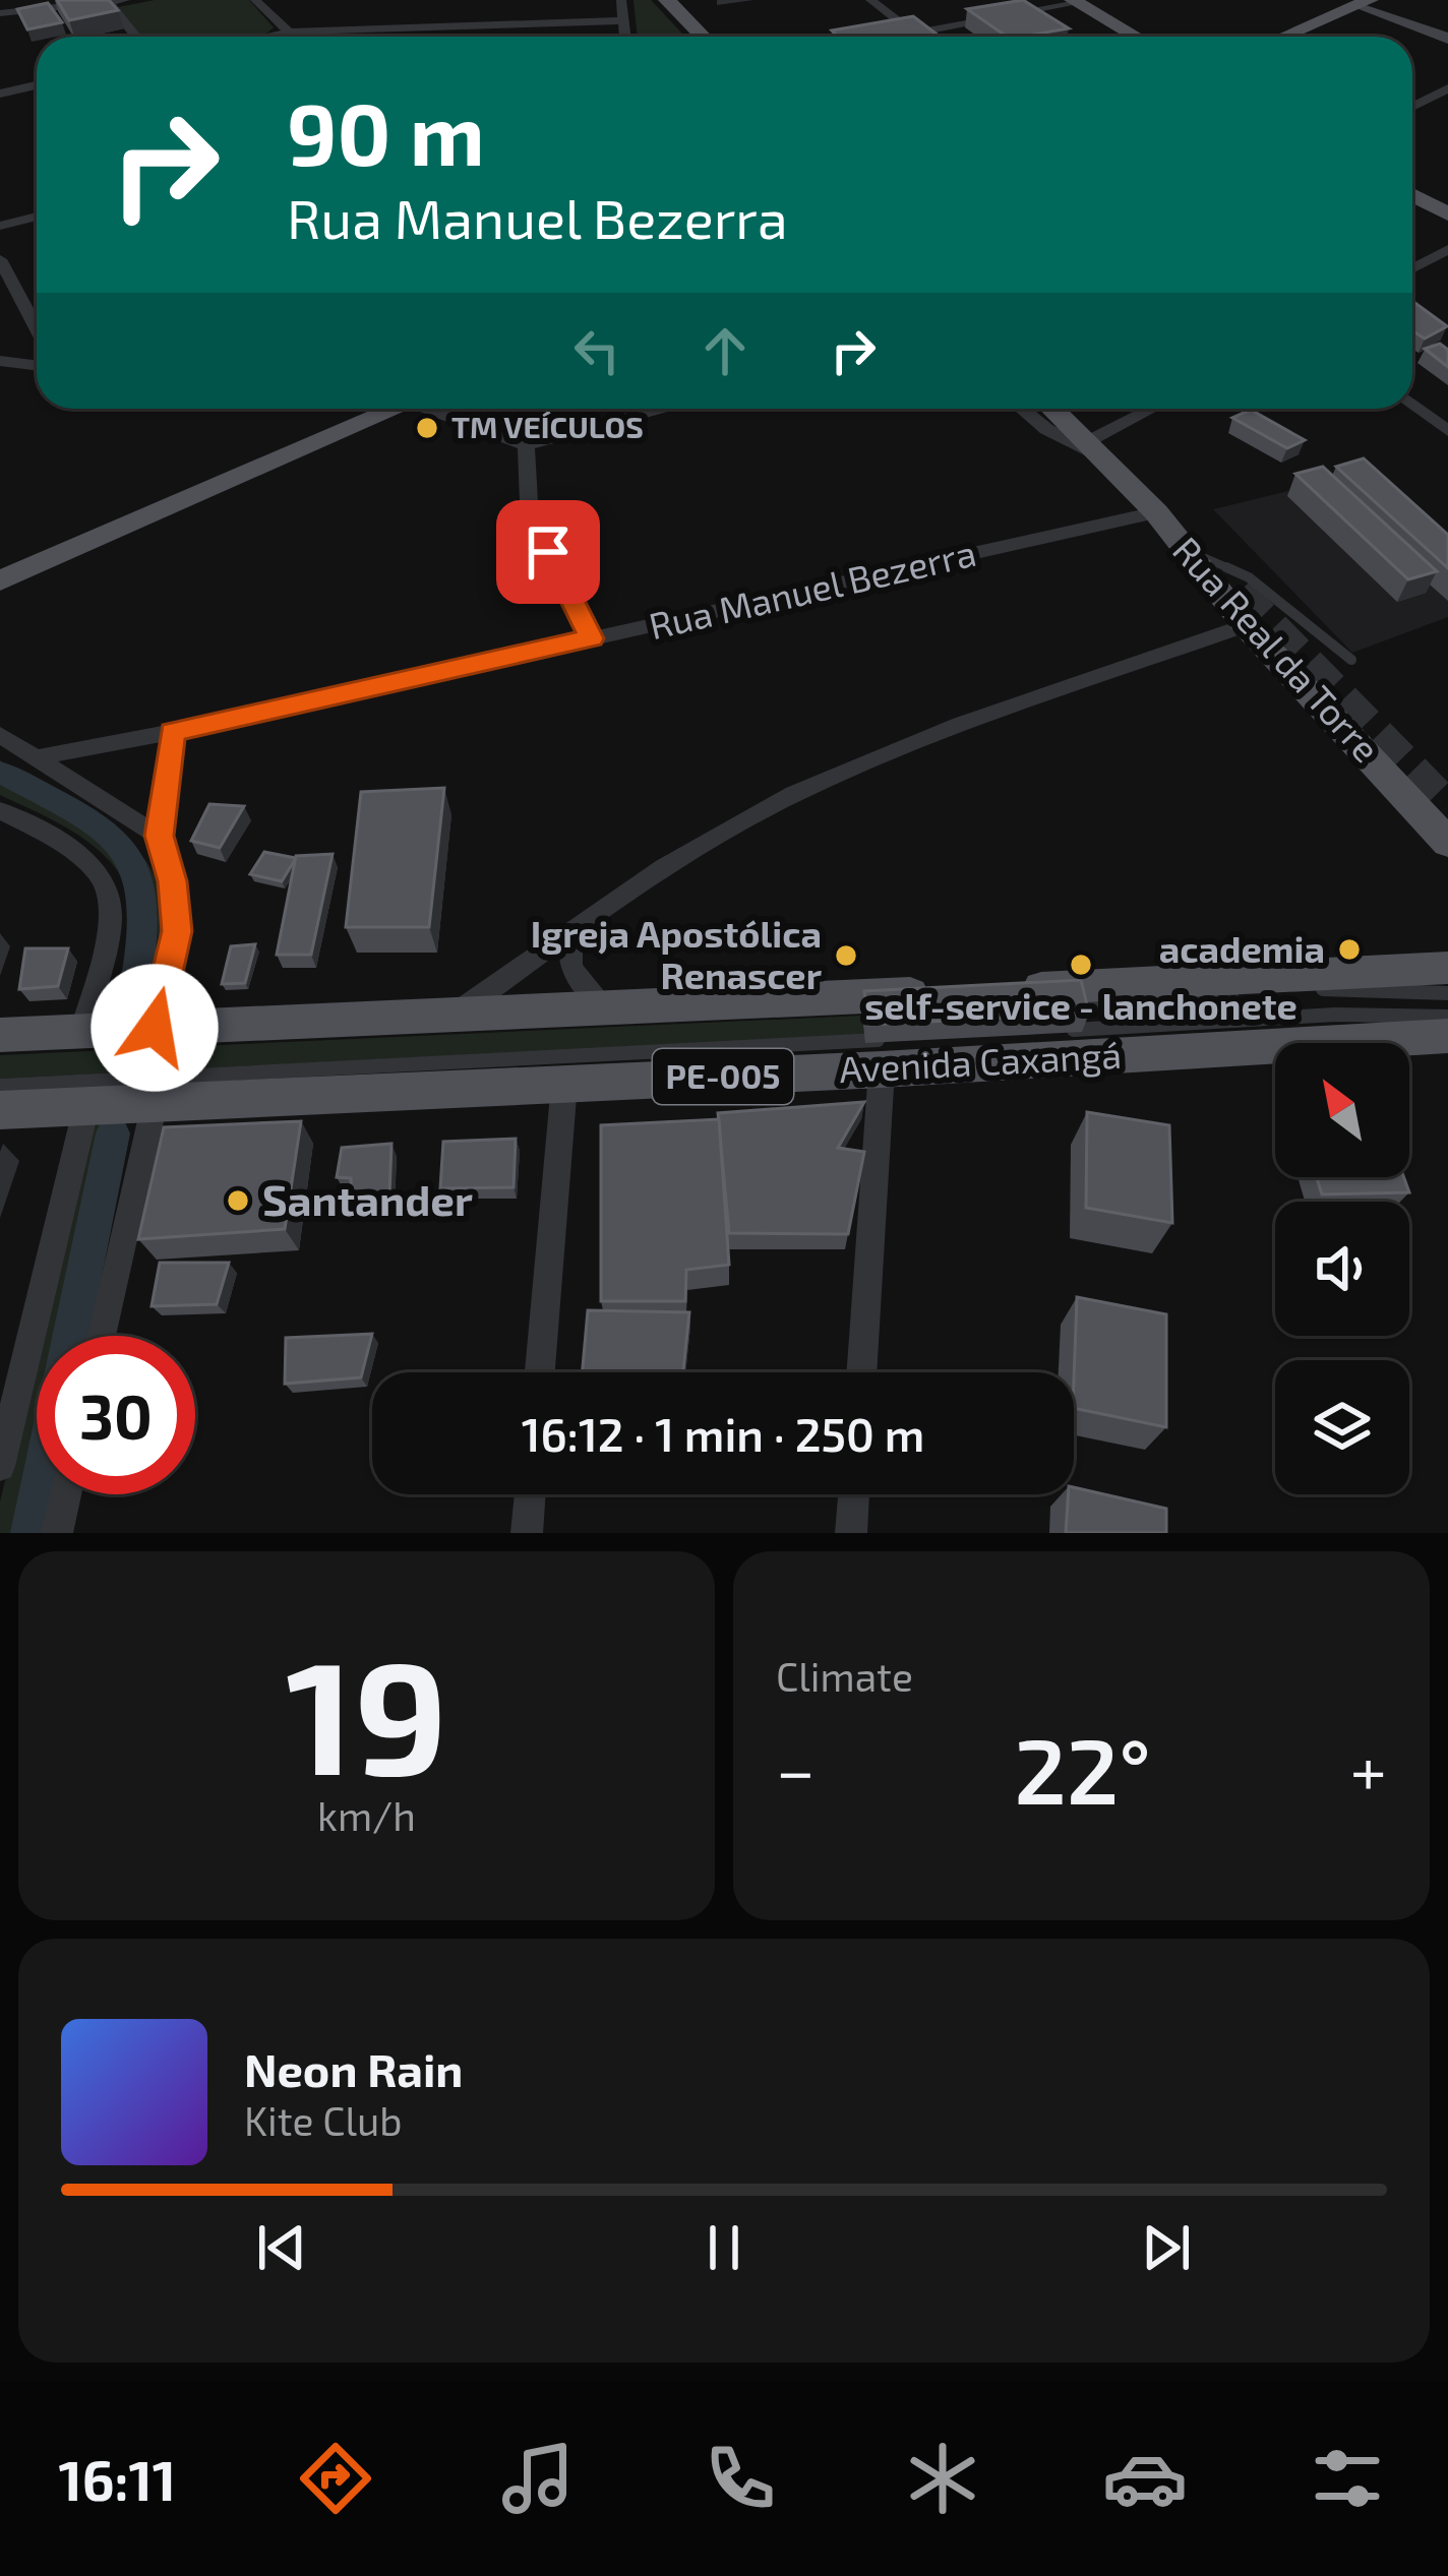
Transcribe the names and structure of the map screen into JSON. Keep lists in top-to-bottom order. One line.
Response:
{"streets":{"main road":["Rua Real da Torre","Avenida Caxangá","PE-005"],"street":["Rua Manuel Bezerra"]},"crossings":[["Rua Manuel Bezerra","Rua Real da Torre"]],"places":["TM VEÍCULOS","academia","Igreja Apostólica Renascer","self-service - lanchonete","Santander"],"north":"top left","page":{"turn":["90 m","Rua Manuel Bezerra"],"limit":"30","trip":"16:12 · 1 min · 250 m","tile":[["19","km/h"],"Climate"],"heat":["−","22°","+"],"song":["Neon Rain","Kite Club"],"tabs":"16:11"}}
